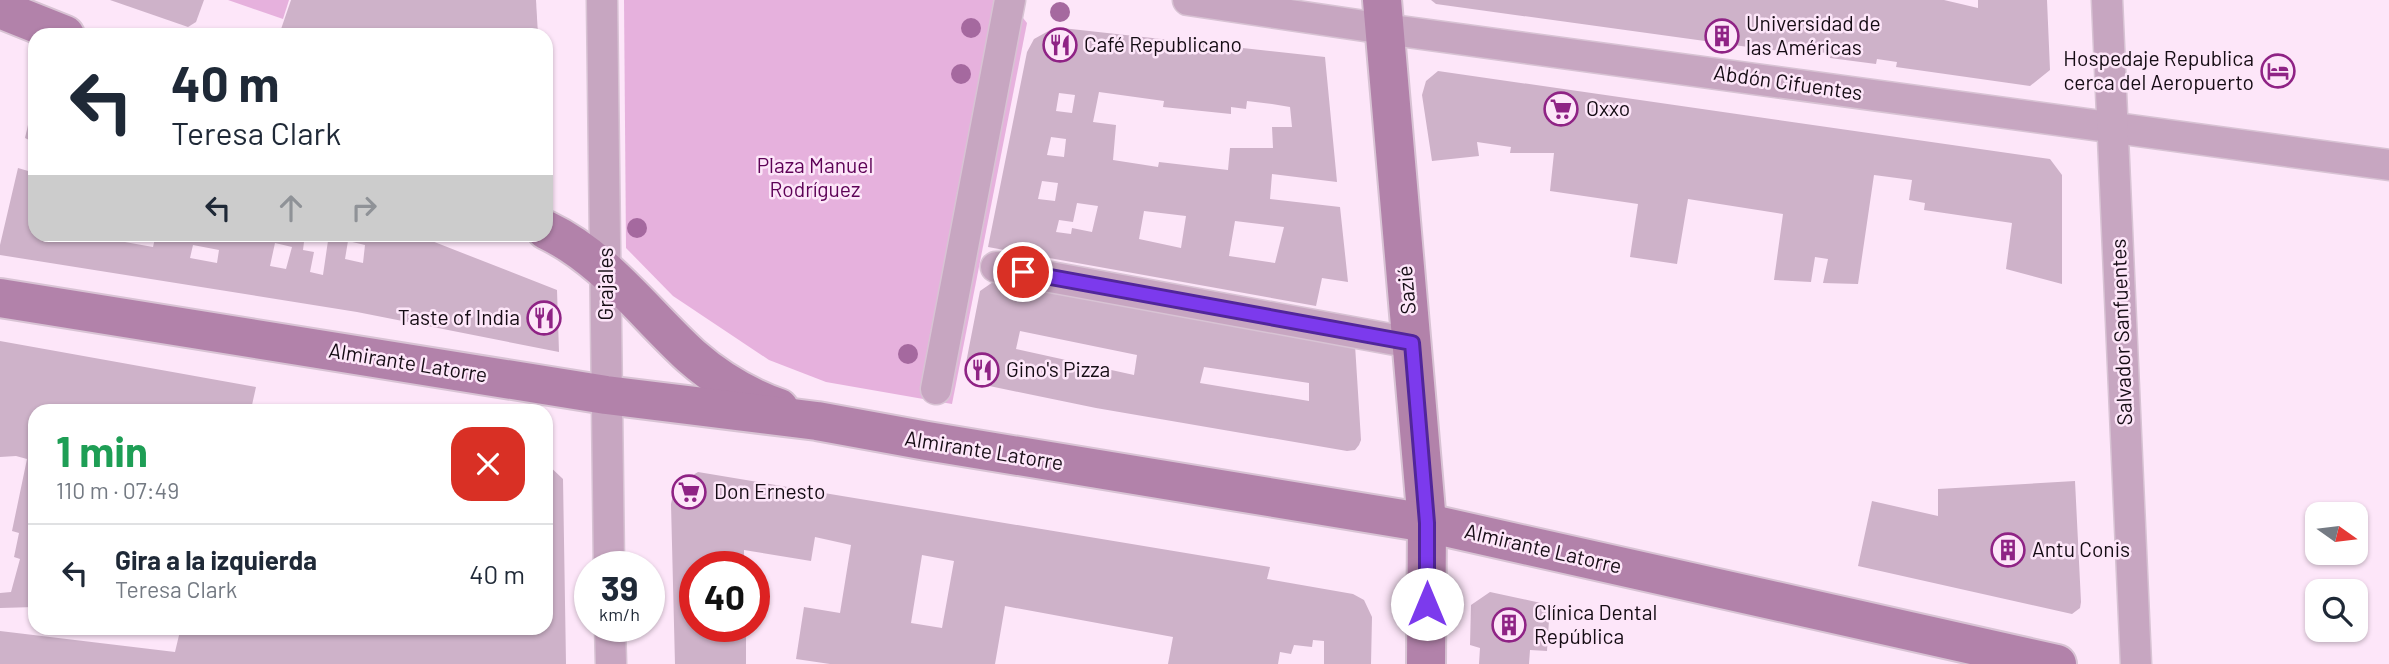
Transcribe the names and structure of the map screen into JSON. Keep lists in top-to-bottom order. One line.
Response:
{"streets":{"main road":["Sazié","Almirante Latorre"],"street":["Abdón Cifuentes","Grajales","Salvador Sanfuentes"]},"crossings":[["Abdón Cifuentes","Sazié"],["Abdón Cifuentes","Salvador Sanfuentes"],["Grajales","Almirante Latorre"],["Sazié","Almirante Latorre"]],"parks":["Plaza Manuel Rodríguez"],"places":{"building":["Universidad de las Américas","Antu Conis","Clínica Dental República"],"restaurant":["Café Republicano","Taste of India","Gino's Pizza"],"hotel":["Hospedaje Republica cerca del Aeropuerto"],"supermarket":["Oxxo","Don Ernesto"]},"north":"right","page":{"turn":["40 m","Teresa Clark"],"heading":["1 min","110 m · 07:49"],"list":[{"name":"Gira a la izquierda","note":"Teresa Clark","value":"40 m"}],"speed":"39 km/h","limit":"40"}}
